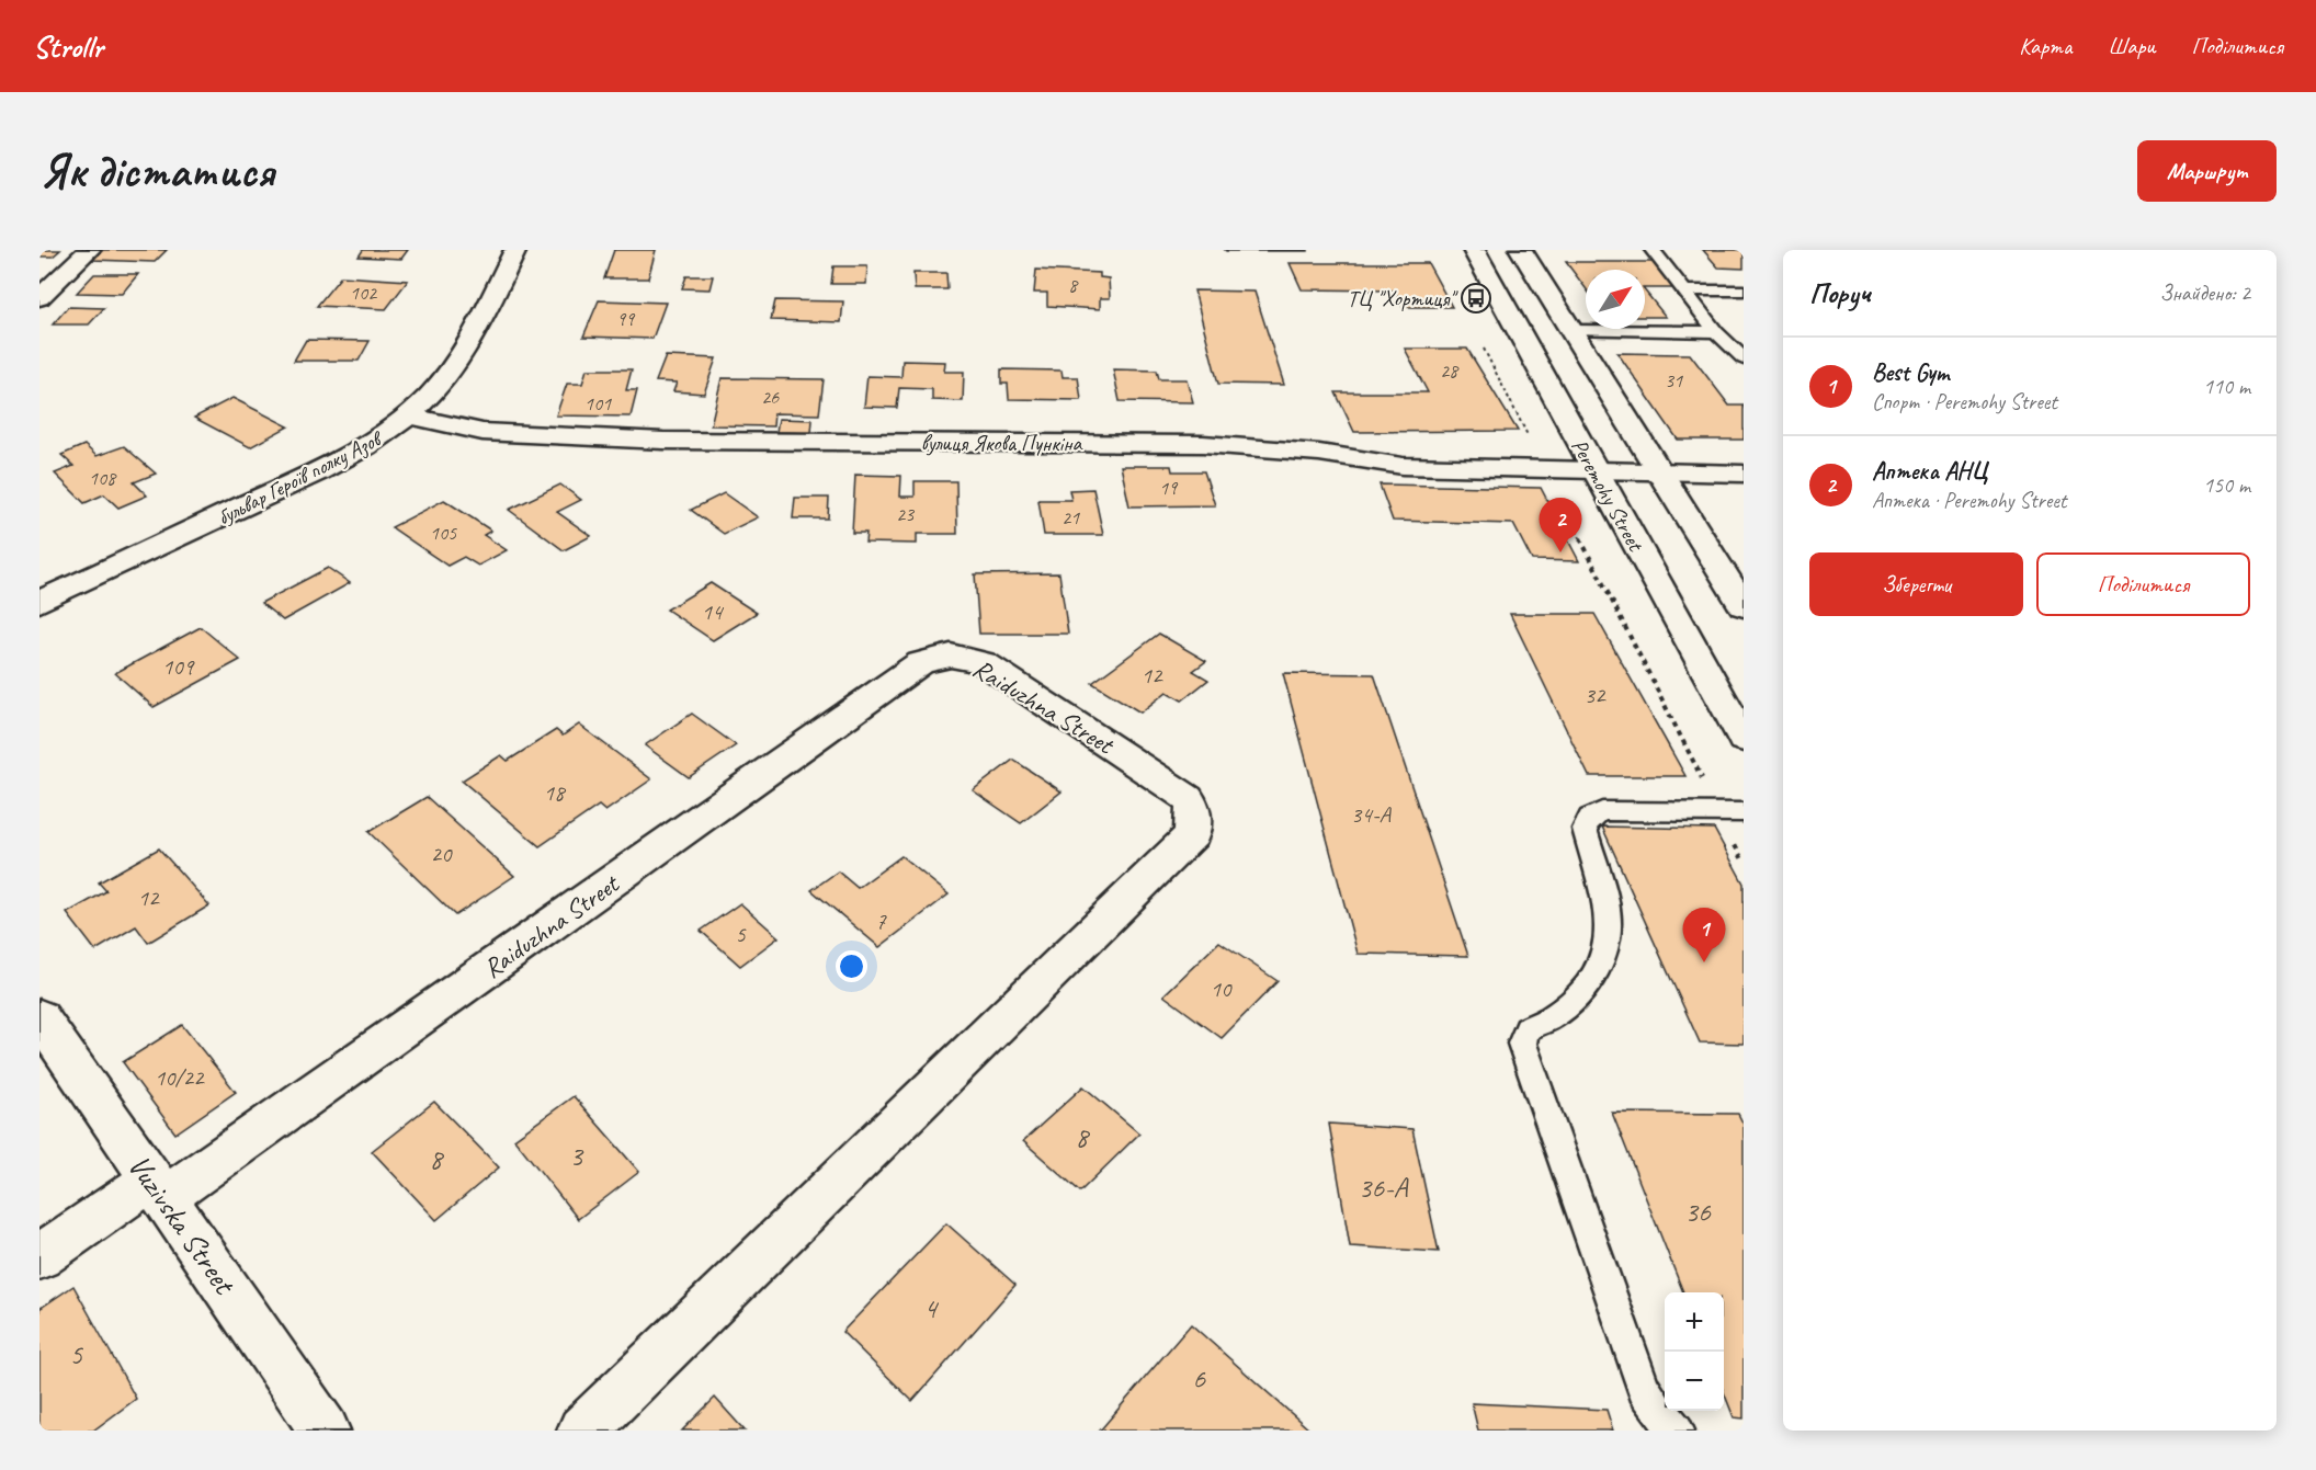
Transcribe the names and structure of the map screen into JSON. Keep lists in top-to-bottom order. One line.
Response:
{"streets":{"street":["вулиця Якова Пункіна","бульвар Героїв полку Азов","Peremohy Street","Raiduzhna Street","Vuzivska Street"]},"crossings":[["вулиця Якова Пункіна","бульвар Героїв полку Азов"],["вулиця Якова Пункіна","Peremohy Street"],["Raiduzhna Street","Vuzivska Street"]],"places":{"bus stop":["ТЦ \"Хортиця\""]},"house_numbers":["8","102","99","28","31","26","101","108","19","23","21","105","14","109","12","32","18","34-А","20","12","7","5","10","10/22","8","3","8","36-А","36","4","5","6"],"north":"top right","page":{"header":"Strollr","nav":["Карта","Шари","Поділитися"],"buttons":["Маршрут",["Зберегти","Поділитися"]],"title":"Як дістатися","heading":["Поруч","Знайдено: 2"],"list":[{"mark":"1","name":"Best Gym","note":"Спорт · Peremohy Street","value":"110 m"},{"mark":"2","name":"Аптека АНЦ","note":"Аптека · Peremohy Street","value":"150 m"}],"pins":["2","1"],"map_buttons":["+","−"]}}
